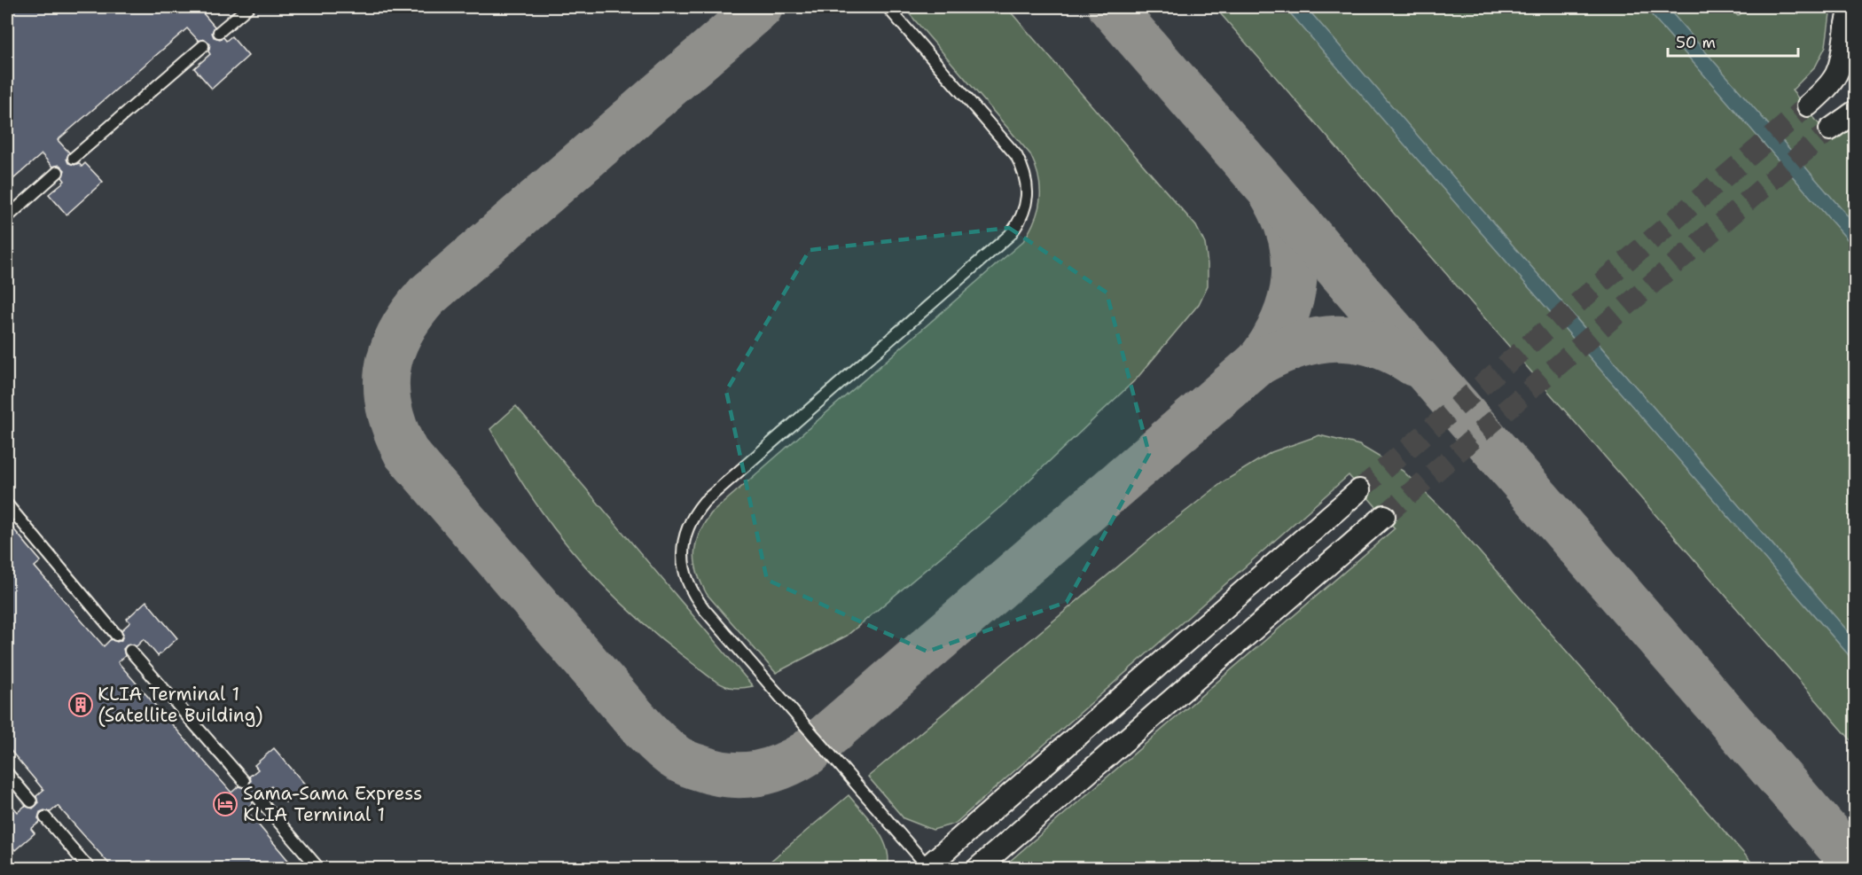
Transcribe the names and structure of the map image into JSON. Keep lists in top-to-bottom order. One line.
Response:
{"places":{"building":["KLIA Terminal 1 (Satellite Building)"],"hotel":["Sama-Sama Express KLIA Terminal 1"]},"scale_bar":"50 m"}
